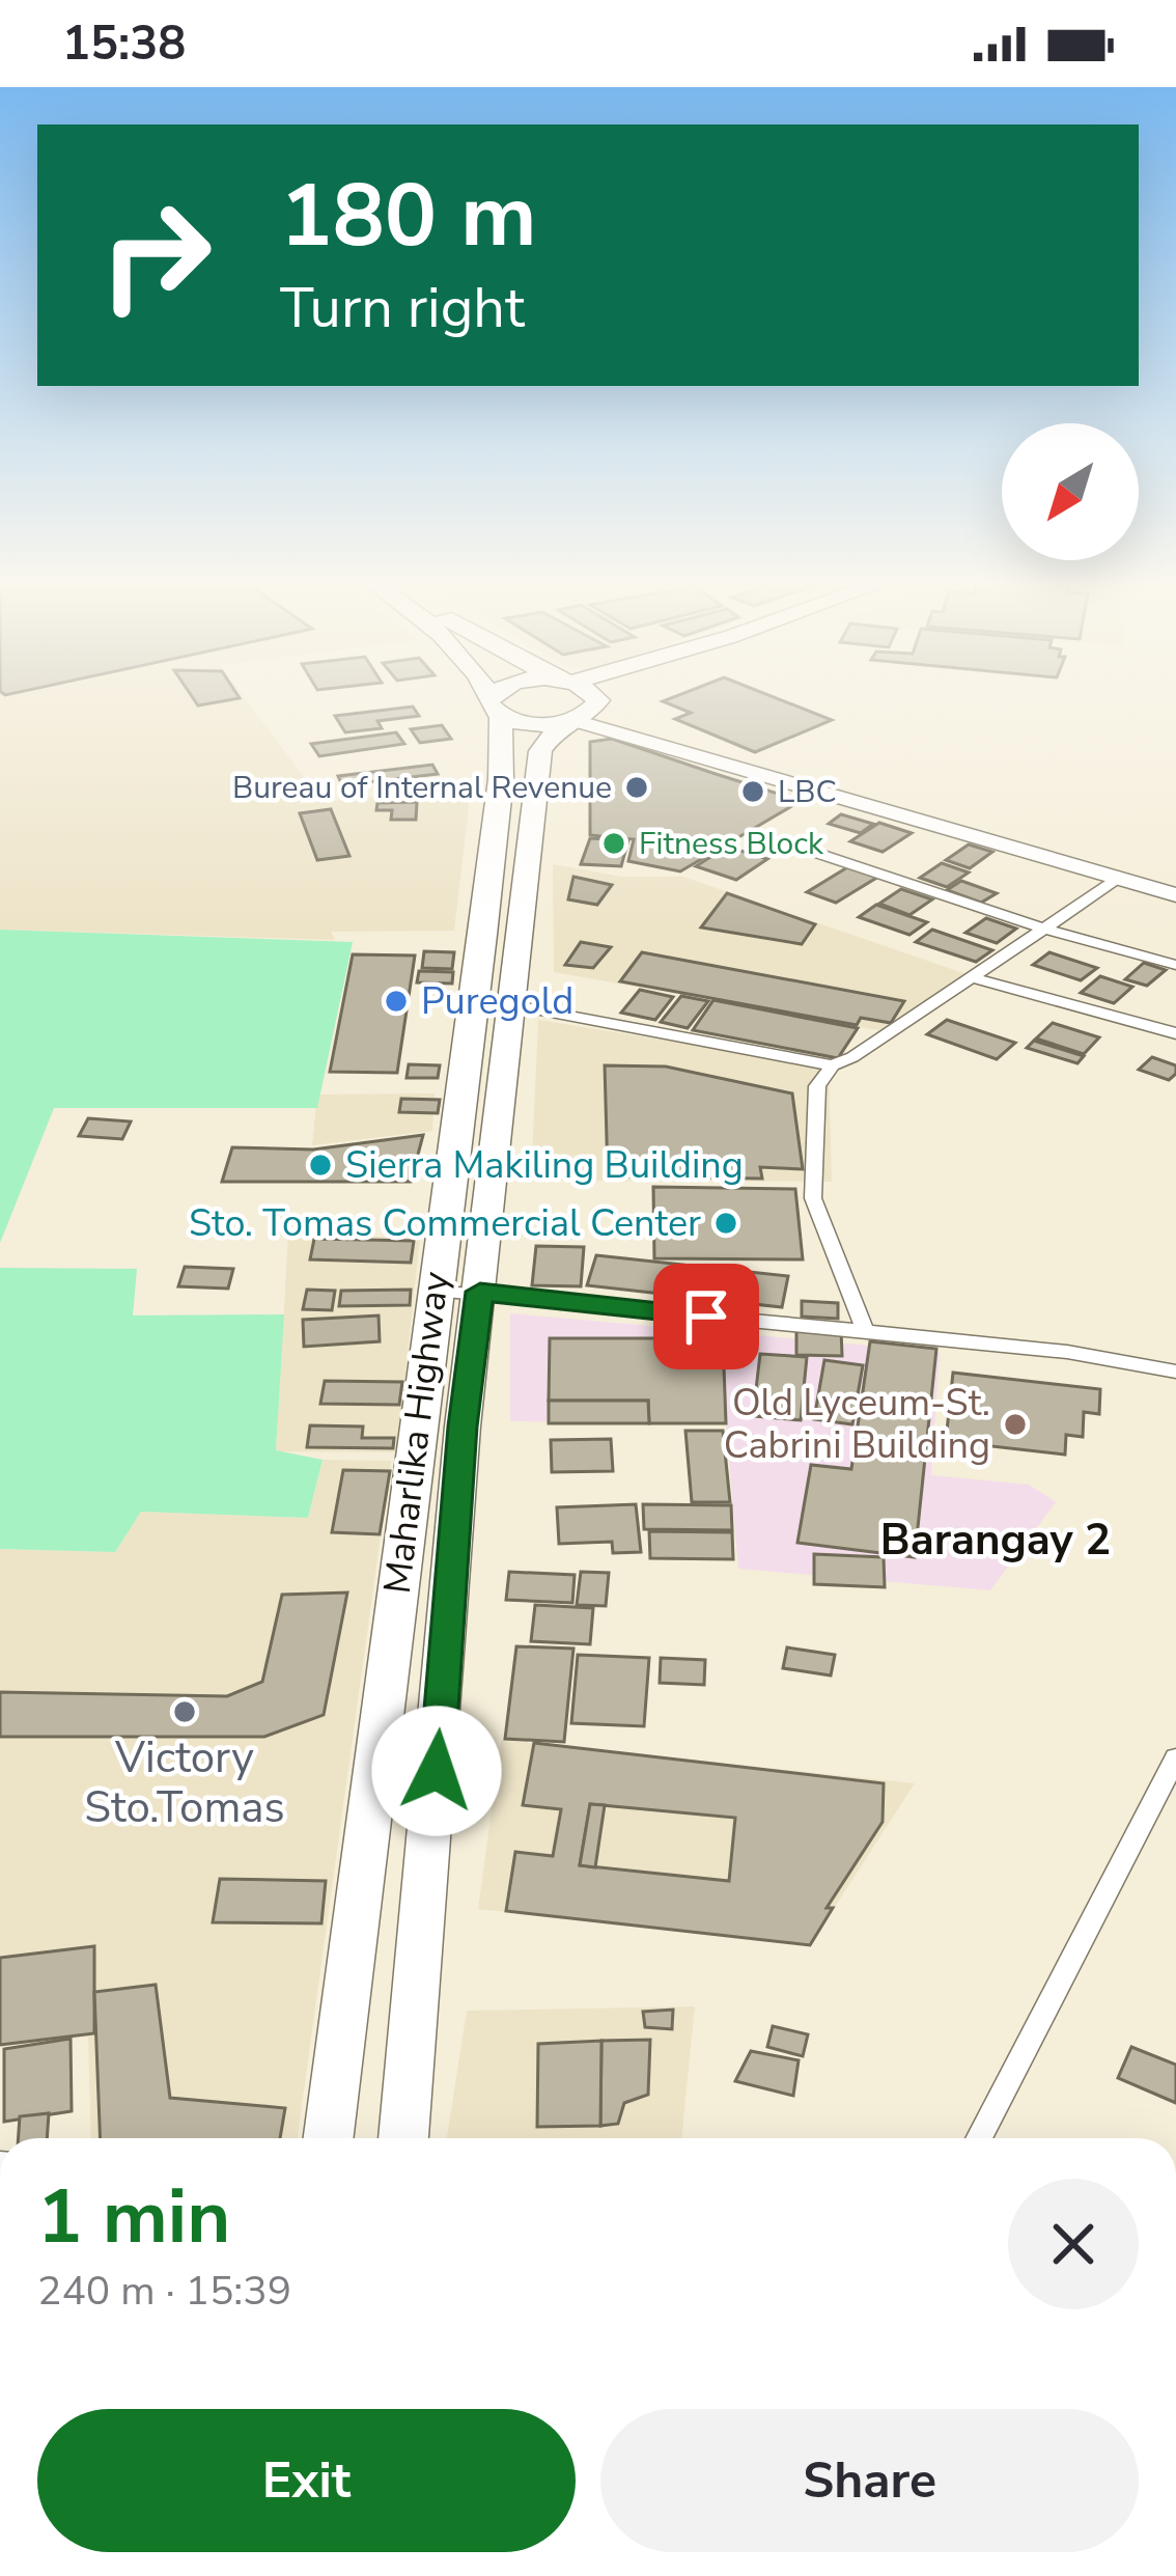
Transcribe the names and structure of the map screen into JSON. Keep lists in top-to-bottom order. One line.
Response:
{"streets":{"highway":["Maharlika Highway"]},"districts":["Barangay 2"],"places":["Bureau of Internal Revenue","LBC","Fitness Block","Puregold","Sierra Makiling Building","Sto. Tomas Commercial Center","Old Lyceum-St. Cabrini Building","Victory Sto.Tomas"],"north":"bottom left","page":{"status":"15:38","turn":["180 m","Turn right"],"heading":["1 min","240 m · 15:39"],"buttons":["Exit","Share"]}}
